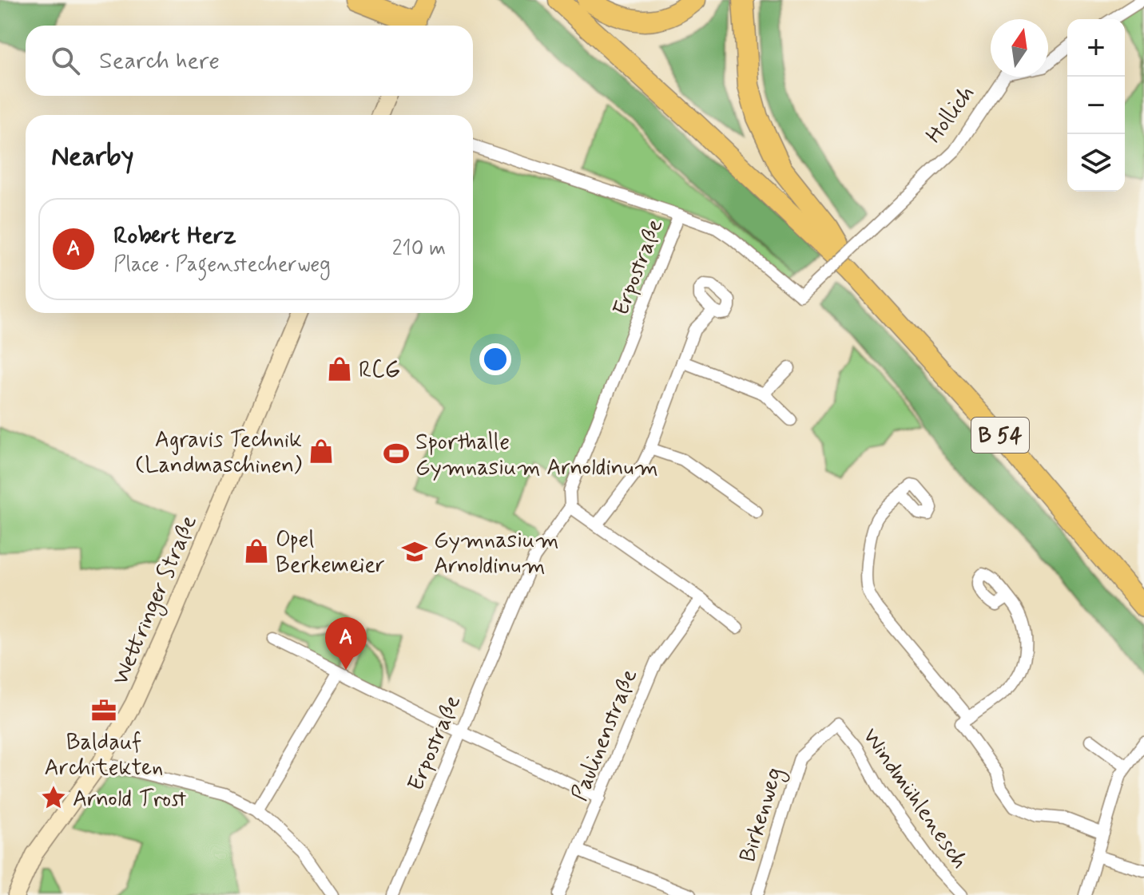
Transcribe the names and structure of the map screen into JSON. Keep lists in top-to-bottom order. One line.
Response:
{"streets":{"highway":["B 54"],"main road":["Wettringer Straße"],"street":["Hollich","Erpostraße","Paulinenstraße","Windmühlenesch","Birkenweg"]},"crossings":[["Hollich","Erpostraße"],["Windmühlenesch","Birkenweg"]],"places":{"shop":["RCG","Agravis Technik (Landmaschinen)","Opel Berkemeier"],"sports":["Sporthalle Gymnasium Arnoldinum"],"school or university":["Gymnasium Arnoldinum"],"office":["Baldauf Architekten"],"place":["Arnold Trost"]},"north":"top","page":{"map_buttons":["+","−"],"search":"Search here","heading":"Nearby","list":[{"mark":"A","name":"Robert Herz","note":"Place · Pagenstecherweg","value":"210 m"}],"pins":"A"}}
